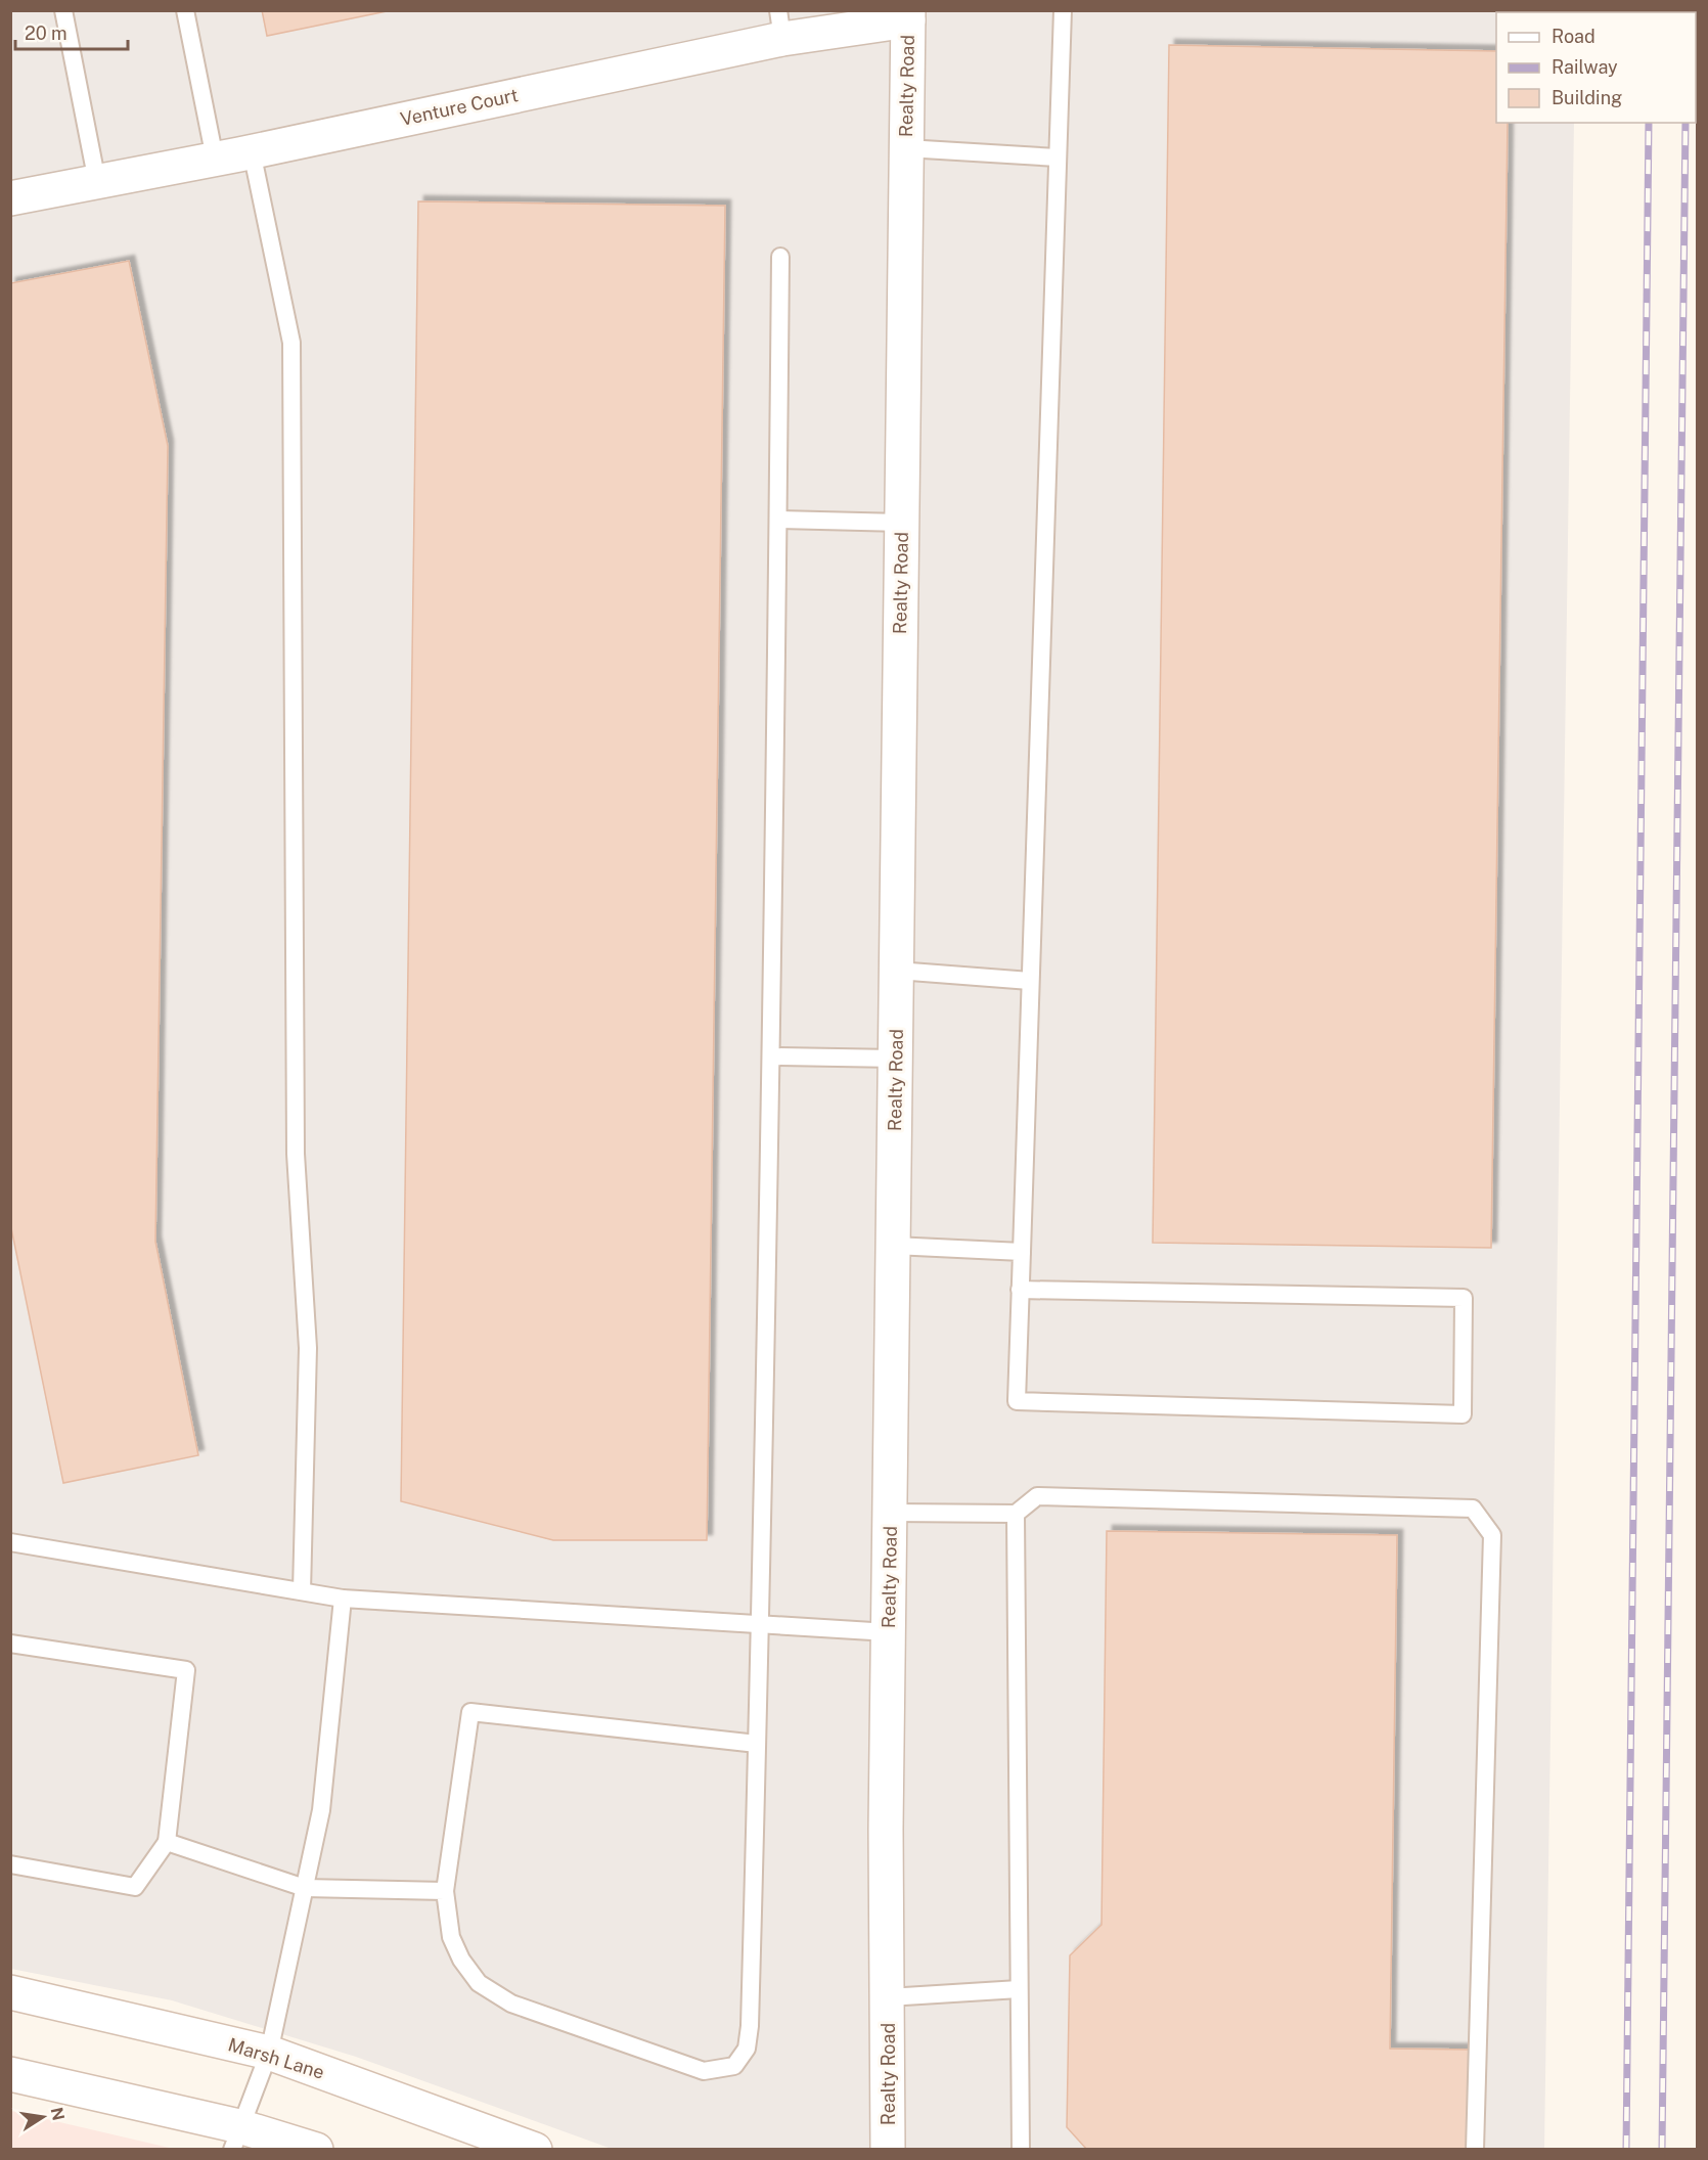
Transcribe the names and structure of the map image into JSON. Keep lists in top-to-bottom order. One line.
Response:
{"streets":{"street":["Realty Road","Venture Court","Marsh Lane"]},"crossings":[["Realty Road","Venture Court"]],"legend":["Road","Railway","Building"],"scale_bar":"20 m","north":"right"}
